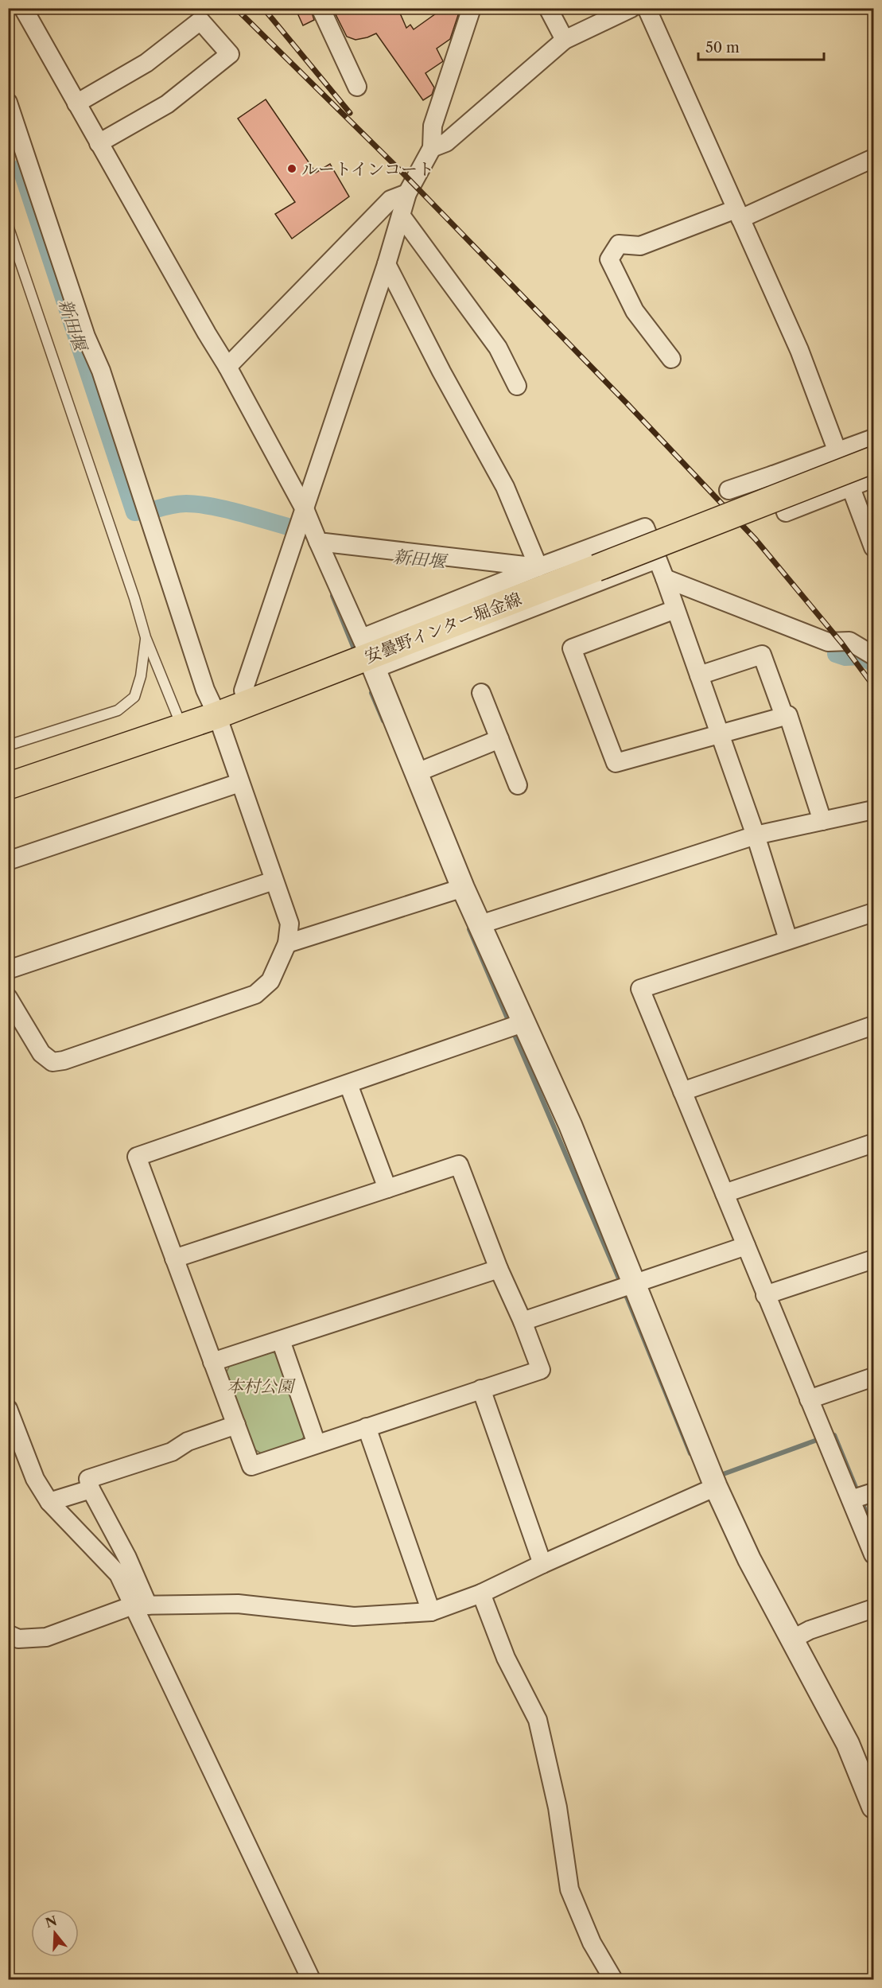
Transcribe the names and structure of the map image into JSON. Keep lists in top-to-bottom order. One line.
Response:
{"streets":{"main road":["安曇野インター堀金線"]},"water":["新田堰"],"parks":["本村公園"],"places":["ルートインコート"],"scale_bar":"50 m","north":"top"}
